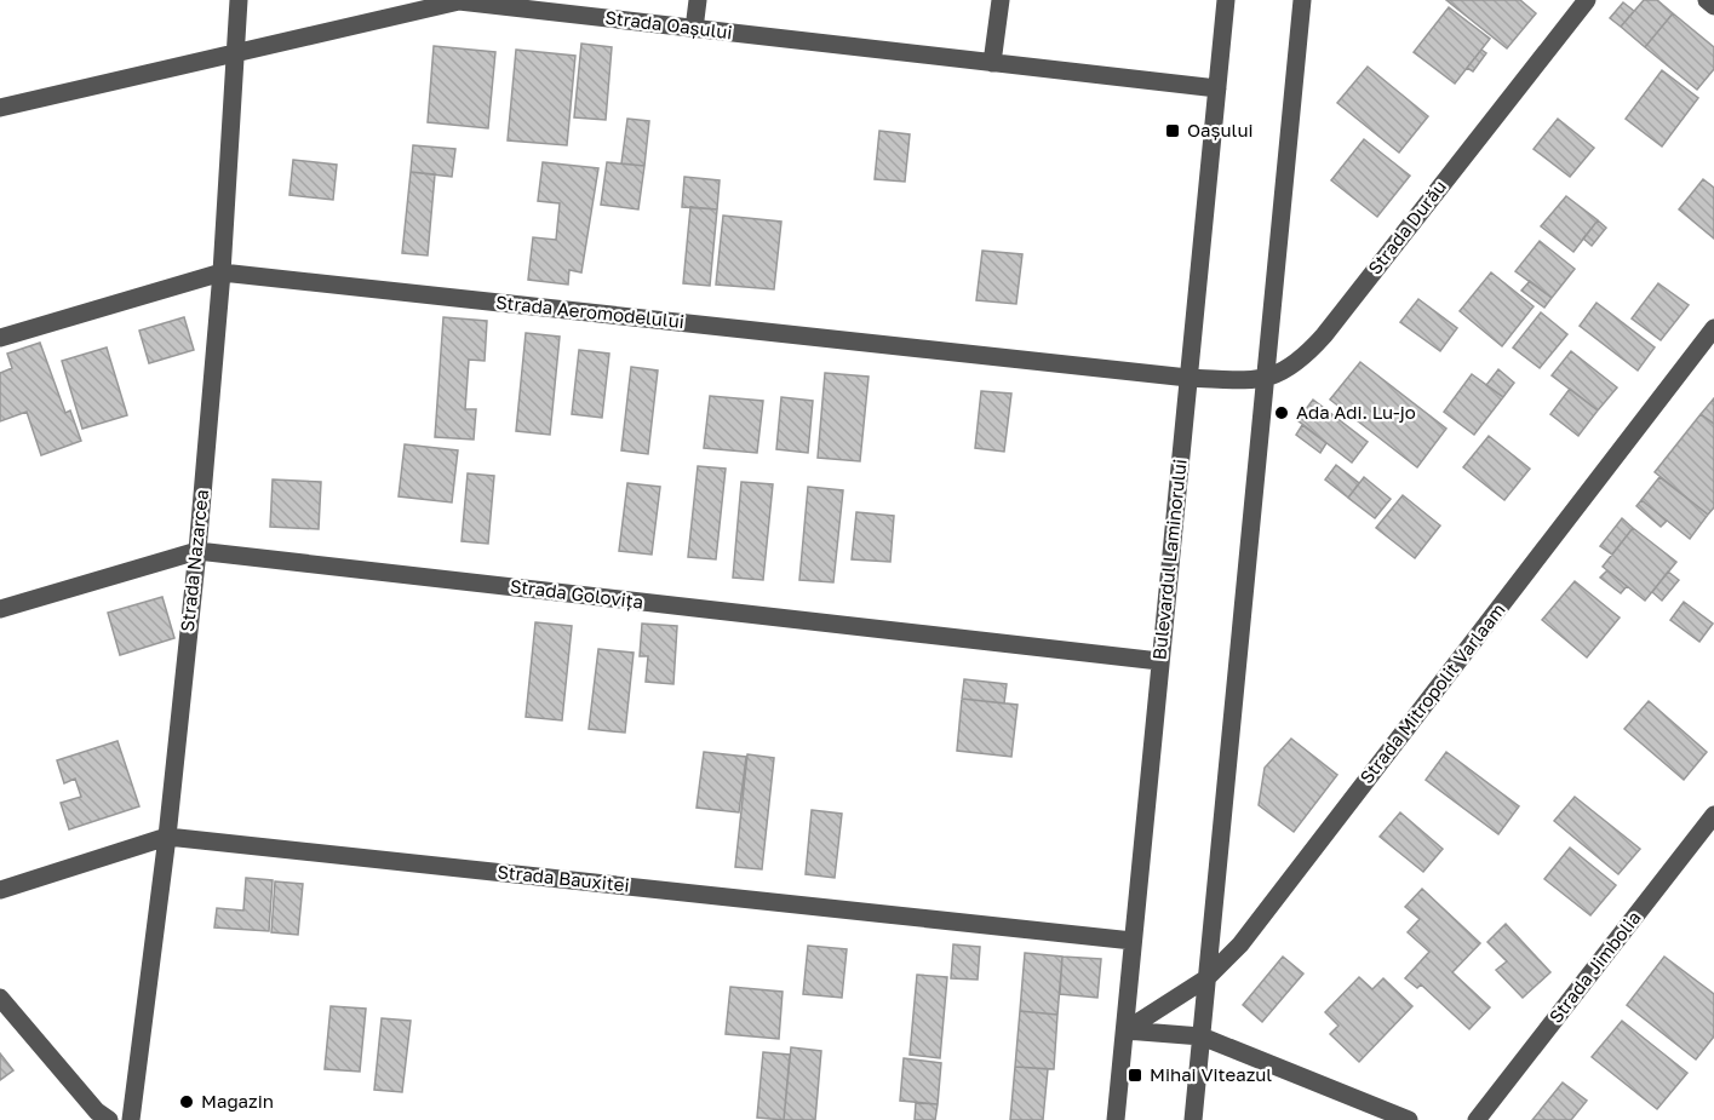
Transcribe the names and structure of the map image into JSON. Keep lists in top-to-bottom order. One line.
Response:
{"streets":{"street":["Strada Oașului","Strada Durău","Strada Aeromodelului","Bulevardul Laminorului","Strada Nazarcea","Strada Golovița","Strada Mitropolit Varlaam","Strada Bauxitei","Strada Jimbolia"]},"crossings":[["Strada Oașului","Bulevardul Laminorului"],["Strada Oașului","Strada Nazarcea"],["Strada Aeromodelului","Bulevardul Laminorului"],["Strada Aeromodelului","Strada Nazarcea"],["Bulevardul Laminorului","Strada Golovița"],["Bulevardul Laminorului","Strada Mitropolit Varlaam"],["Bulevardul Laminorului","Strada Bauxitei"],["Strada Nazarcea","Strada Golovița"],["Strada Nazarcea","Strada Bauxitei"]],"places":{"transit":["Oașului","Mihai Viteazul"],"other":["Ada Adi. Lu-jo","Magazin"]}}
